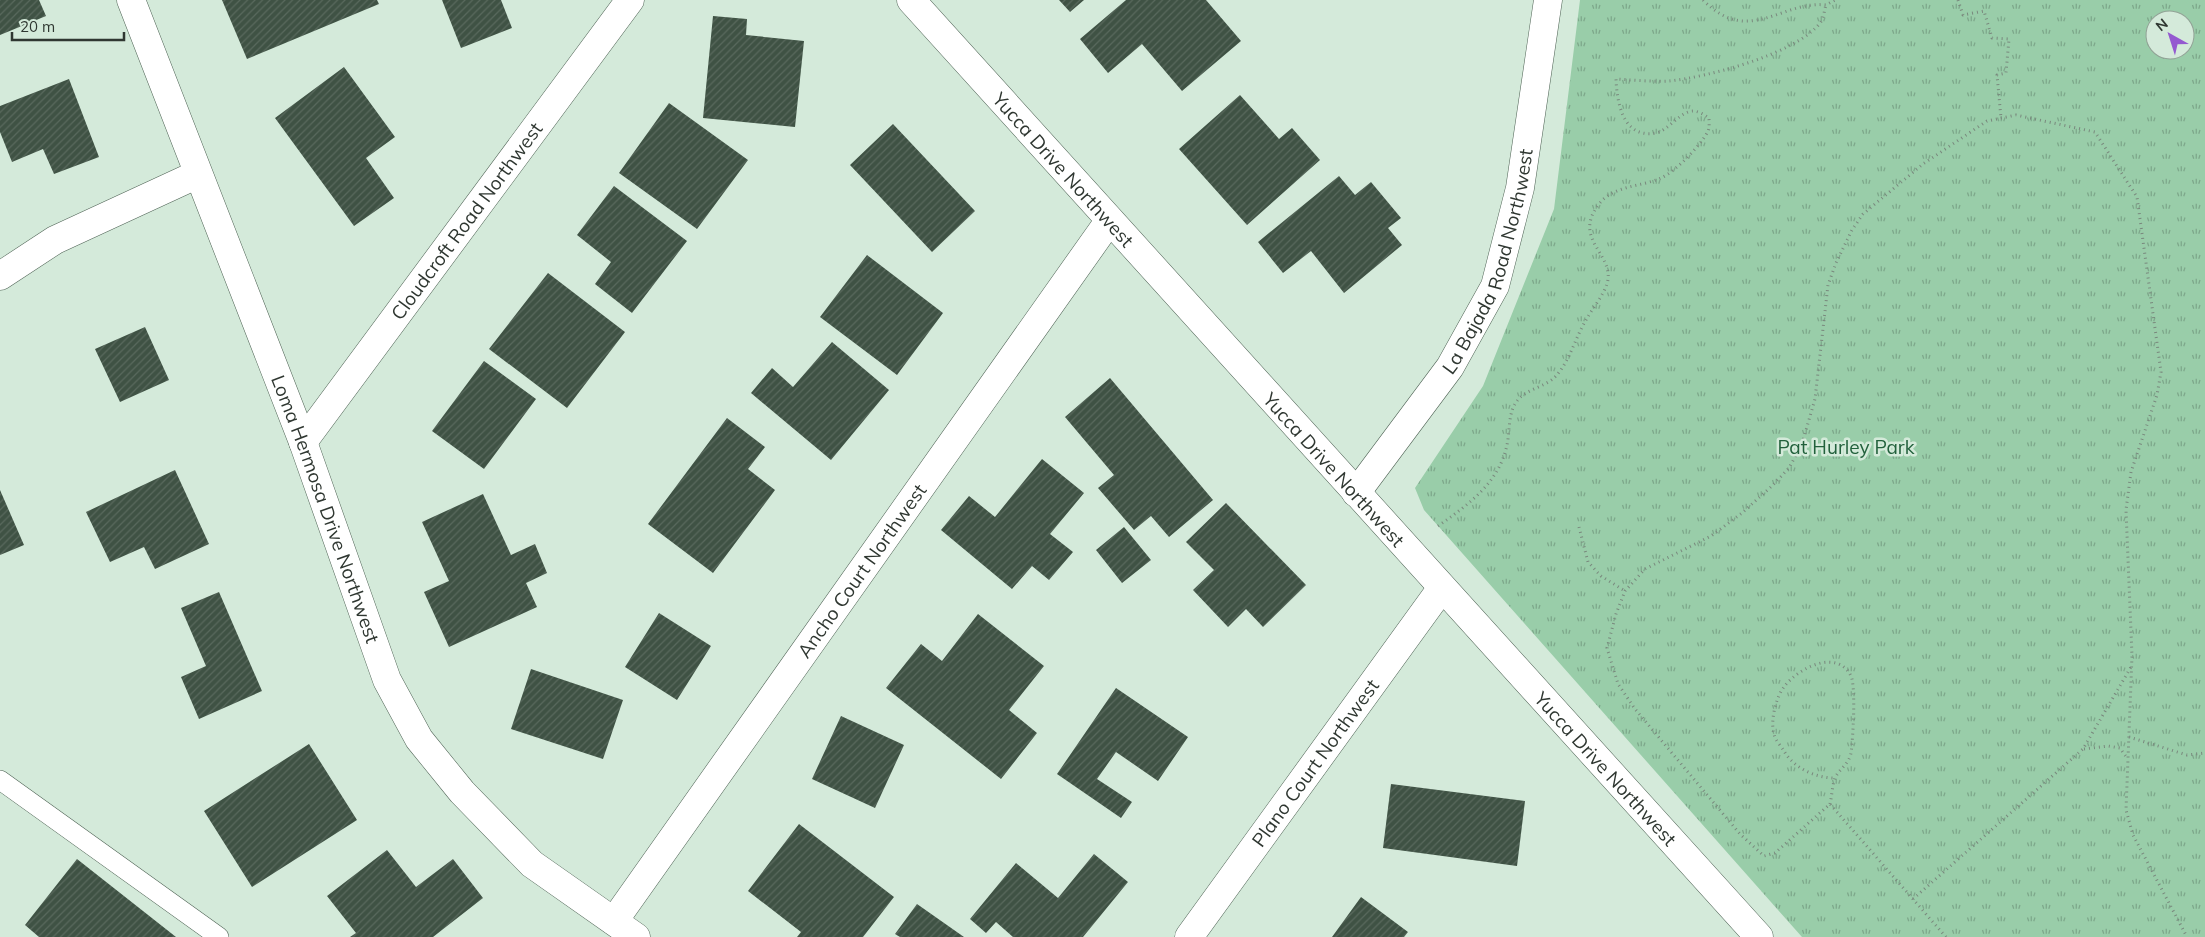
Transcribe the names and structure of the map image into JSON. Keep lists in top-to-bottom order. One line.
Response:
{"streets":{"street":["Yucca Drive Northwest","Cloudcroft Road Northwest","La Bajada Road Northwest","Loma Hermosa Drive Northwest","Ancho Court Northwest","Plano Court Northwest"]},"crossings":[["Yucca Drive Northwest","La Bajada Road Northwest"],["Yucca Drive Northwest","Ancho Court Northwest"],["Yucca Drive Northwest","Plano Court Northwest"],["Cloudcroft Road Northwest","Loma Hermosa Drive Northwest"],["Loma Hermosa Drive Northwest","Ancho Court Northwest"]],"parks":["Pat Hurley Park"],"scale_bar":"20 m","north":"top left"}
